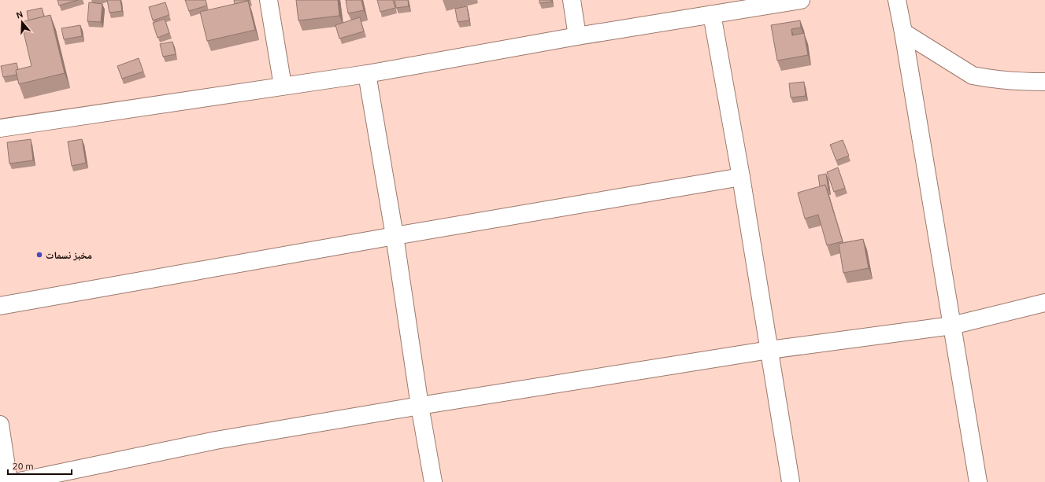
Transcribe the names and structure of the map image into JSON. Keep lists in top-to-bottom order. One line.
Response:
{"places":["مخبز نسمات"],"scale_bar":"20 m","north":"top"}
